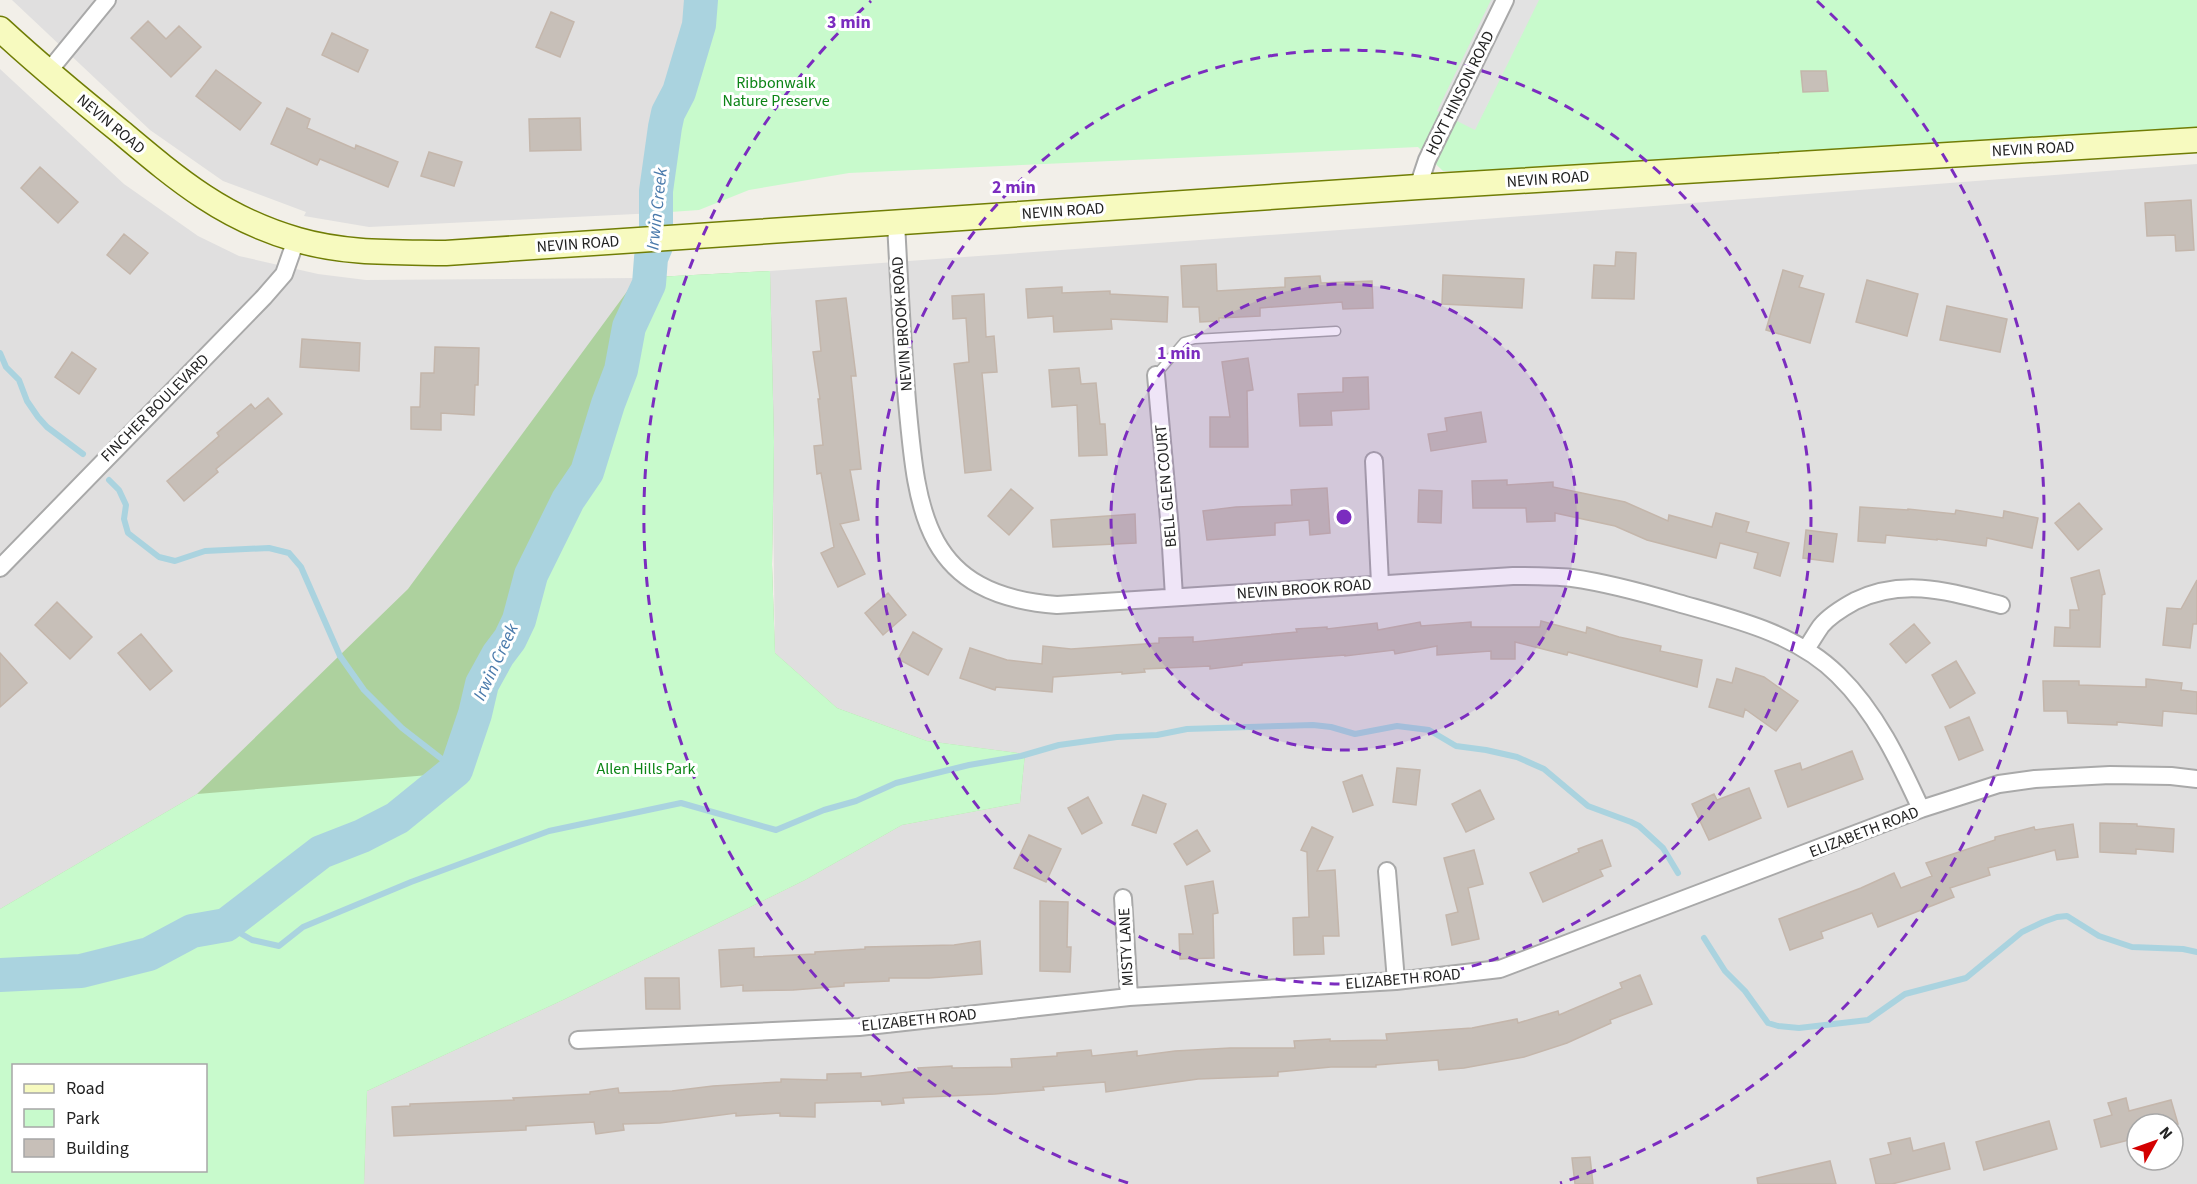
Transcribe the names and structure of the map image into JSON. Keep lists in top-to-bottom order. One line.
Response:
{"streets":{"main road":["NEVIN ROAD"],"street":["HOYT HINSON ROAD","NEVIN BROOK ROAD","FINCHER BOULEVARD","BELL GLEN COURT","ELIZABETH ROAD","MISTY LANE"]},"crossings":[["HOYT HINSON ROAD","NEVIN ROAD"],["NEVIN ROAD","NEVIN BROOK ROAD"],["NEVIN ROAD","FINCHER BOULEVARD"],["NEVIN BROOK ROAD","BELL GLEN COURT"],["NEVIN BROOK ROAD","ELIZABETH ROAD"],["ELIZABETH ROAD","MISTY LANE"]],"water":["Irwin Creek"],"parks":["Ribbonwalk Nature Preserve","Allen Hills Park"],"legend":["Road","Park","Building"],"north":"top right","rings":["3 min","2 min","1 min"]}
